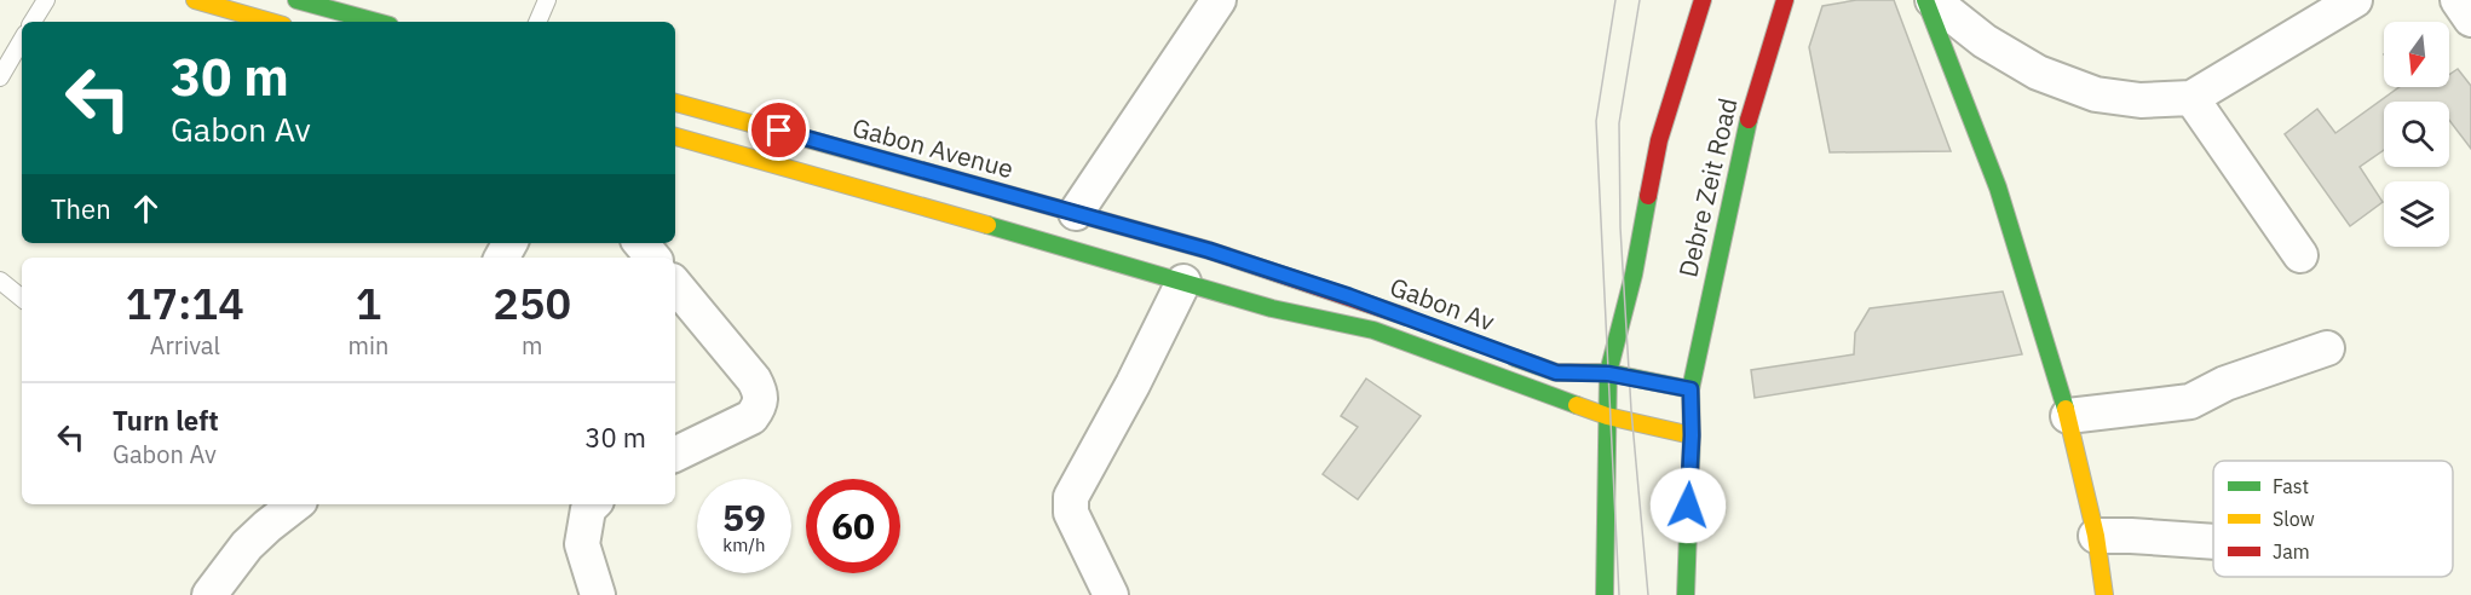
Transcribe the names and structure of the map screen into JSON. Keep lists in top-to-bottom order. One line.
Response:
{"streets":{"main road":["Gabon Avenue","Debre Zeit Road","Gabon Av"]},"crossings":[["Gabon Avenue","Gabon Av"],["Debre Zeit Road","Gabon Av"]],"legend":["Fast","Slow","Jam"],"north":"bottom","page":{"turn":["30 m","Gabon Av"],"then":"Then","eta":["17:14","Arrival","1","min","250","m"],"list":[{"name":"Turn left","note":"Gabon Av","value":"30 m"}],"speed":"59 km/h","limit":"60"}}
